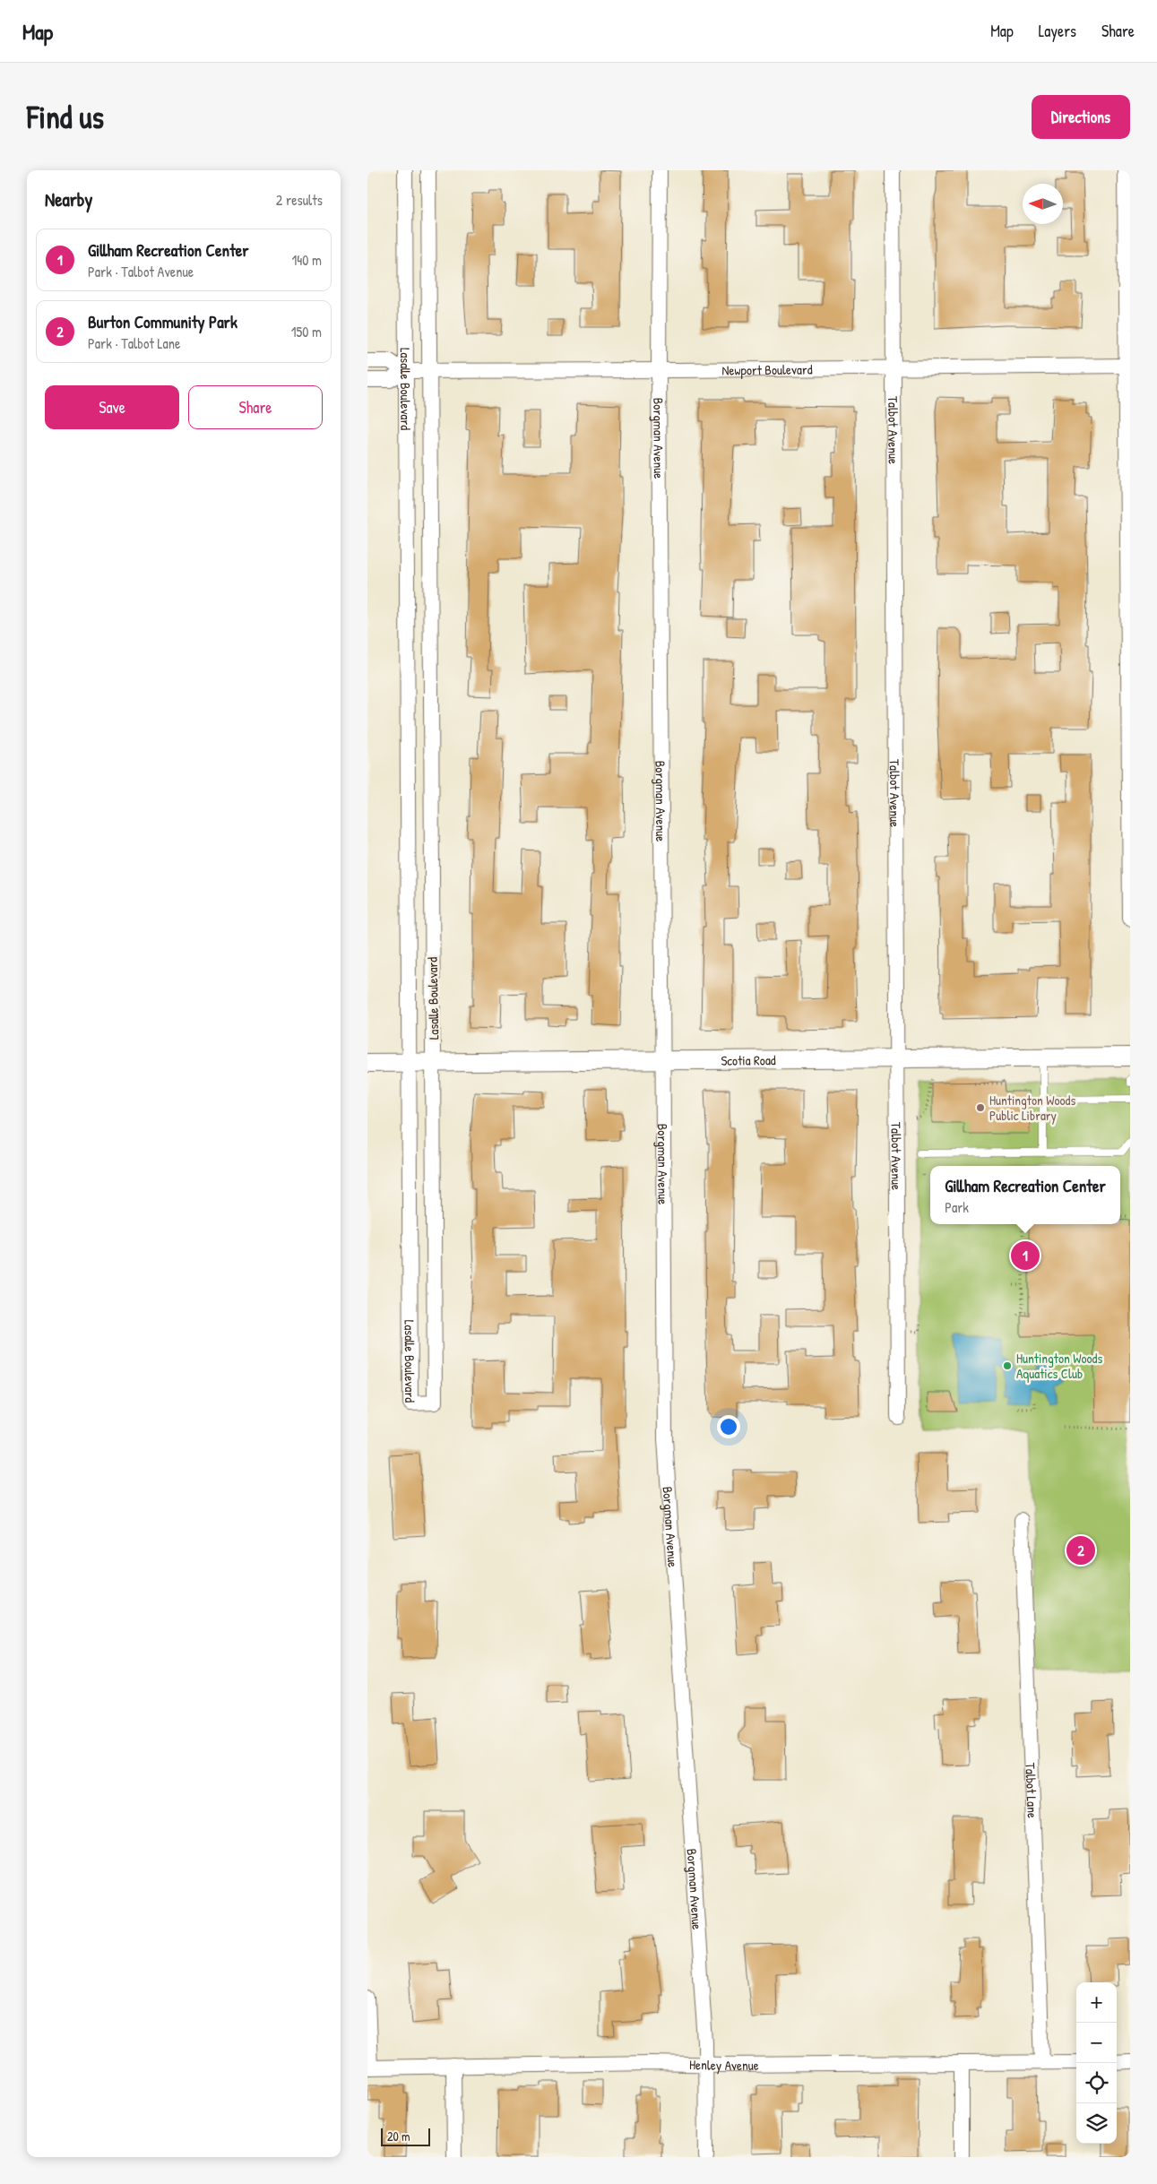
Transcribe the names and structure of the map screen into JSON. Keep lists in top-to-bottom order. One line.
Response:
{"streets":{"street":["Newport Boulevard","Lasalle Boulevard","Talbot Avenue","Borgman Avenue","Scotia Road","Talbot Lane","Henley Avenue"]},"crossings":[["Newport Boulevard","Lasalle Boulevard"],["Newport Boulevard","Talbot Avenue"],["Newport Boulevard","Borgman Avenue"],["Lasalle Boulevard","Scotia Road"],["Talbot Avenue","Scotia Road"],["Borgman Avenue","Scotia Road"],["Borgman Avenue","Henley Avenue"],["Talbot Lane","Henley Avenue"]],"places":["Huntington Woods Public Library","Huntington Woods Aquatics Club"],"scale_bar":"20 m","north":"left","page":{"header":"Map","nav":["Map","Layers","Share"],"buttons":["Directions",["Save","Share"]],"title":"Find us","heading":["Nearby","2 results"],"list":[{"mark":"1","name":"Gillham Recreation Center","note":"Park · Talbot Avenue","value":"140 m"},{"mark":"2","name":"Burton Community Park","note":"Park · Talbot Lane","value":"150 m"}],"popup":["Gillham Recreation Center","Park"],"pins":["1","2"],"map_buttons":["+","−"],"scale":"20 m"}}
